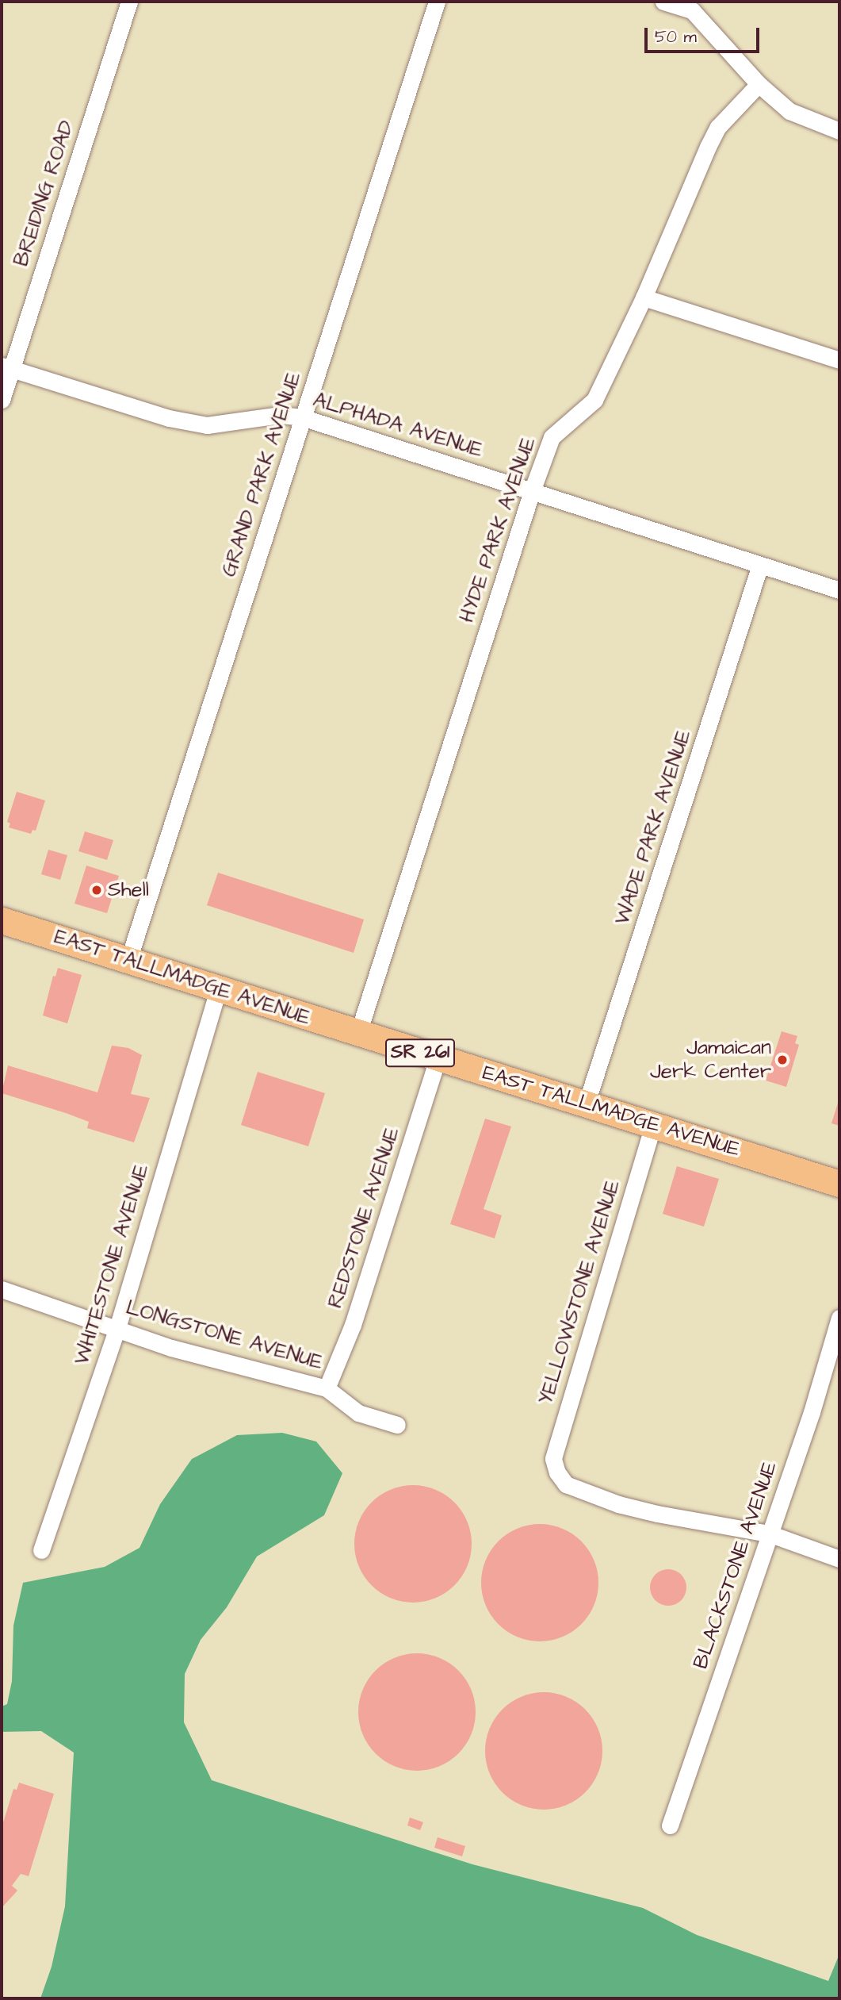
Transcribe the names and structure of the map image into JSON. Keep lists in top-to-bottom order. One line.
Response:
{"streets":{"main road":["EAST TALLMADGE AVENUE","SR 261"],"street":["BREIDING ROAD","ALPHADA AVENUE","GRAND PARK AVENUE","HYDE PARK AVENUE","WADE PARK AVENUE","REDSTONE AVENUE","WHITESTONE AVENUE","YELLOWSTONE AVENUE","LONGSTONE AVENUE","BLACKSTONE AVENUE"]},"crossings":[["BREIDING ROAD","ALPHADA AVENUE"],["ALPHADA AVENUE","GRAND PARK AVENUE"],["ALPHADA AVENUE","HYDE PARK AVENUE"],["ALPHADA AVENUE","WADE PARK AVENUE"],["GRAND PARK AVENUE","EAST TALLMADGE AVENUE"],["HYDE PARK AVENUE","EAST TALLMADGE AVENUE"],["WADE PARK AVENUE","EAST TALLMADGE AVENUE"],["EAST TALLMADGE AVENUE","REDSTONE AVENUE"],["EAST TALLMADGE AVENUE","WHITESTONE AVENUE"],["EAST TALLMADGE AVENUE","YELLOWSTONE AVENUE"],["REDSTONE AVENUE","LONGSTONE AVENUE"],["WHITESTONE AVENUE","LONGSTONE AVENUE"],["YELLOWSTONE AVENUE","BLACKSTONE AVENUE"]],"places":["Shell","Jamaican Jerk Center"],"scale_bar":"50 m"}
